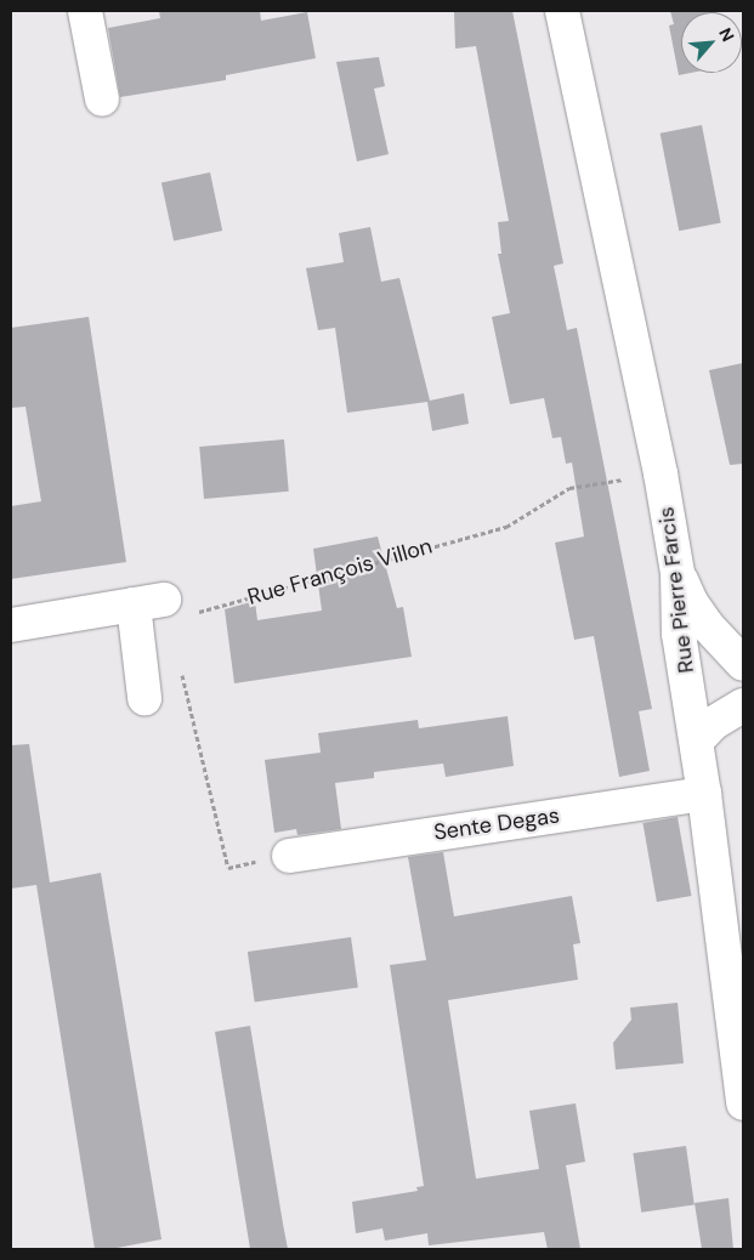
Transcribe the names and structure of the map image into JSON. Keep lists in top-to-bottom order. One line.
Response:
{"streets":{"street":["Rue Pierre Farcis","Sente Degas"],"path":["Rue François Villon"]},"crossings":[["Rue François Villon","Rue Pierre Farcis"],["Rue Pierre Farcis","Sente Degas"]],"north":"top right"}
